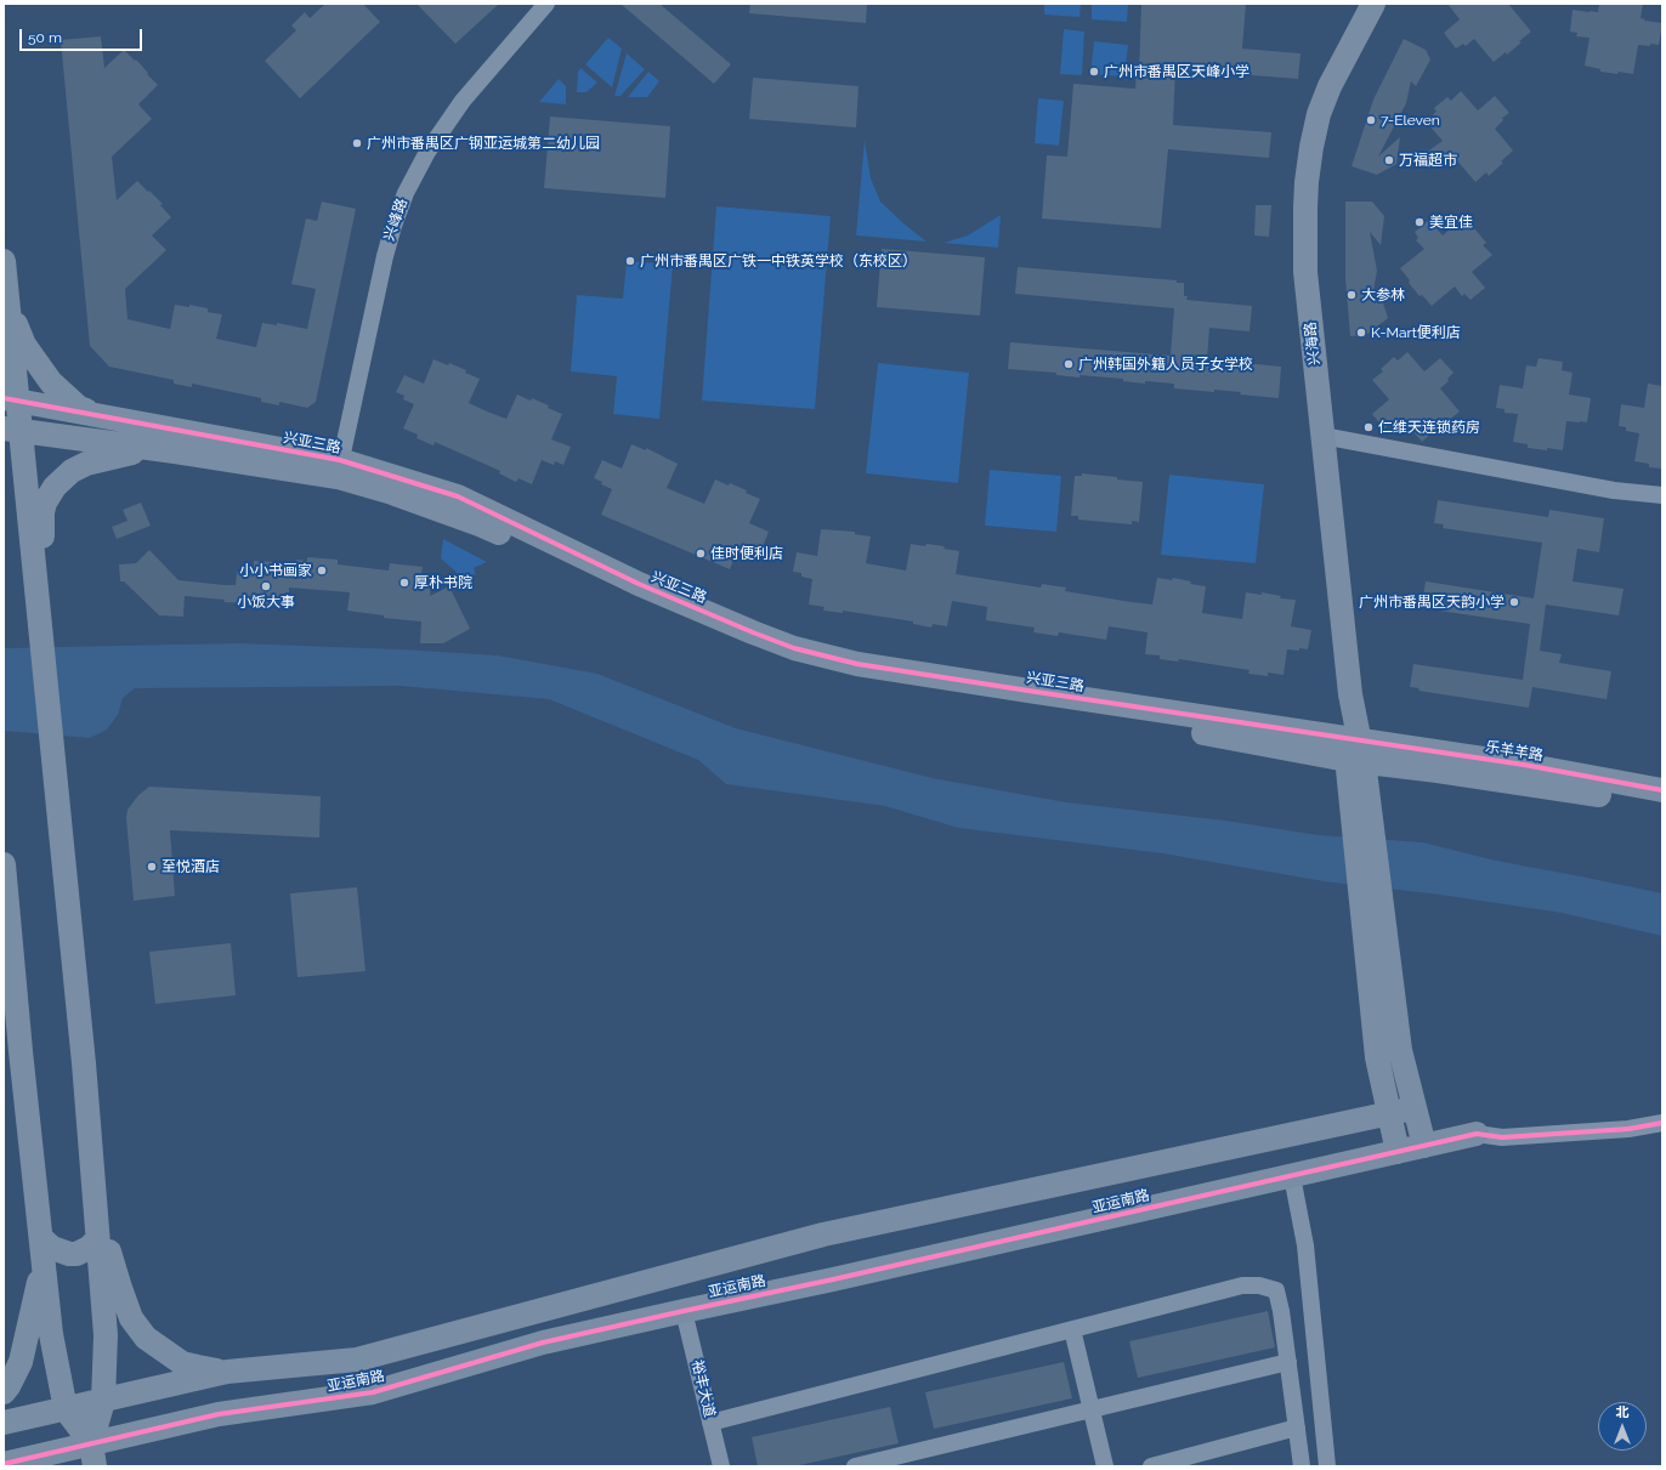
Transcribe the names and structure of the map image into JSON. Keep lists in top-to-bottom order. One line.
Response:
{"streets":{"street":["兴峰路","兴海路","兴亚三路","乐羊羊路","亚运南路","裕丰大道"]},"crossings":[["兴峰路","兴亚三路"],["兴海路","兴亚三路"],["兴海路","乐羊羊路"],["兴亚三路","乐羊羊路"],["亚运南路","裕丰大道"]],"places":["广州市番禺区天峰小学","7-Eleven","广州市番禺区广钢亚运城第二幼儿园","万福超市","美宜佳","广州市番禺区广铁一中铁英学校（东校区）","大参林","K-Mart便利店","广州韩国外籍人员子女学校","仁维天连锁药房","佳时便利店","小小书画家","厚朴书院","小饭大事","广州市番禺区天韵小学","至悦酒店"],"scale_bar":"50 m","north":"top"}
